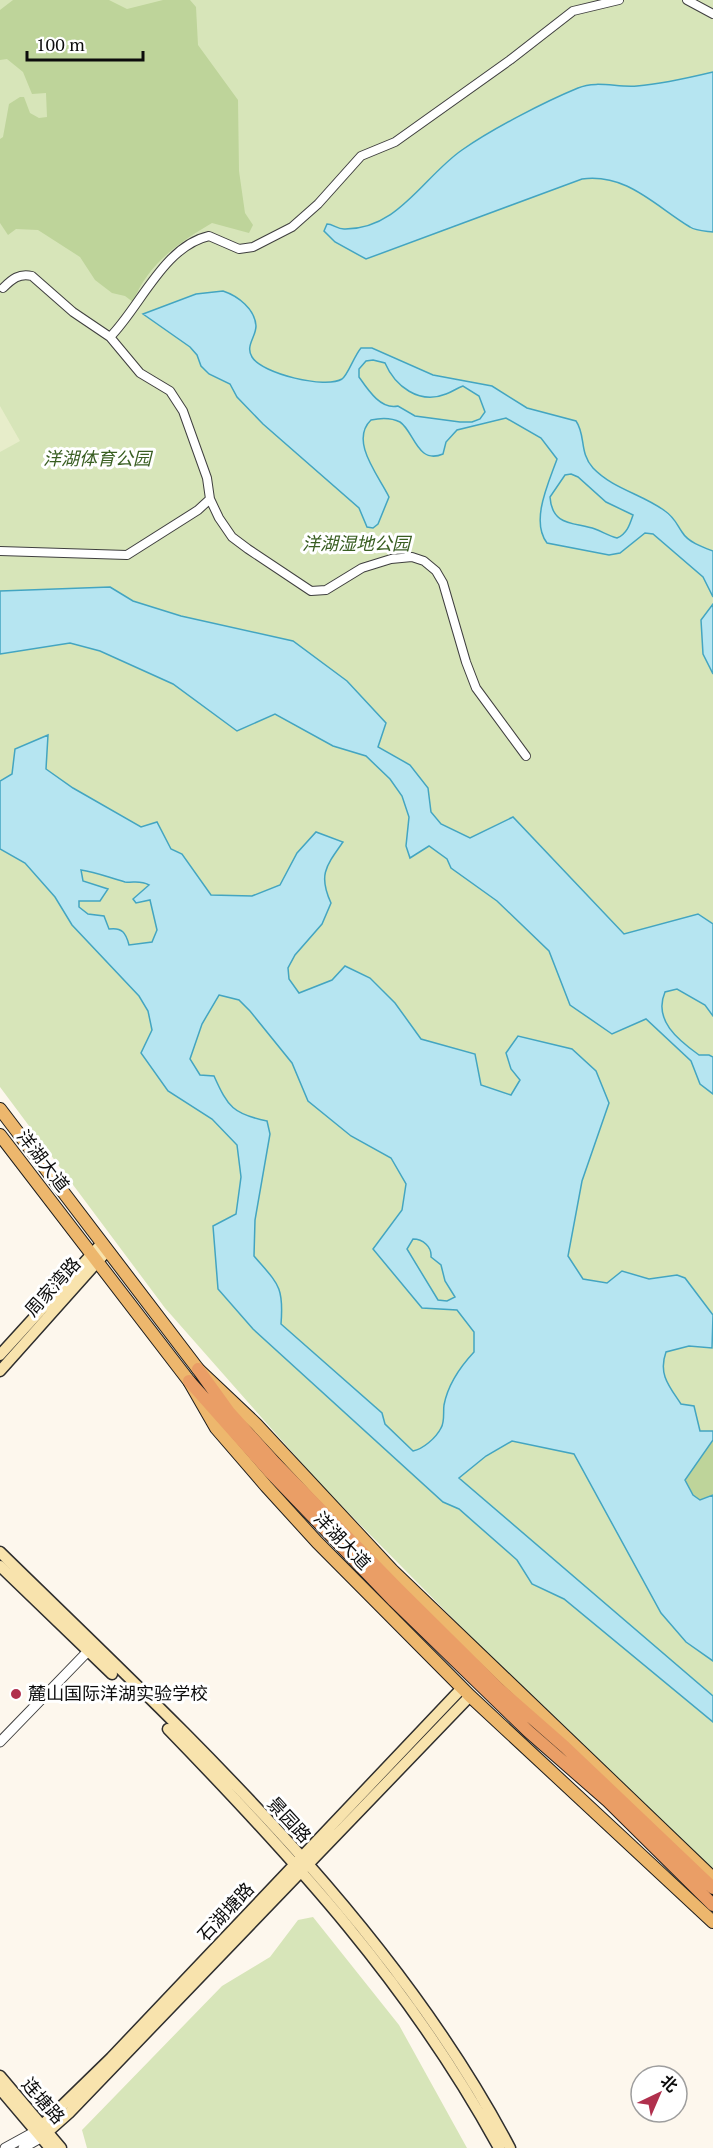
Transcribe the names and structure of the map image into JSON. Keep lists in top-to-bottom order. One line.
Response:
{"streets":{"main road":["洋湖大道","周家湾路","景园路","石湖塘路","连塘路"]},"crossings":[["洋湖大道","周家湾路"],["洋湖大道","石湖塘路"],["景园路","石湖塘路"],["石湖塘路","连塘路"]],"parks":["洋湖体育公园","洋湖湿地公园"],"places":["麓山国际洋湖实验学校"],"scale_bar":"100 m","north":"top right"}
